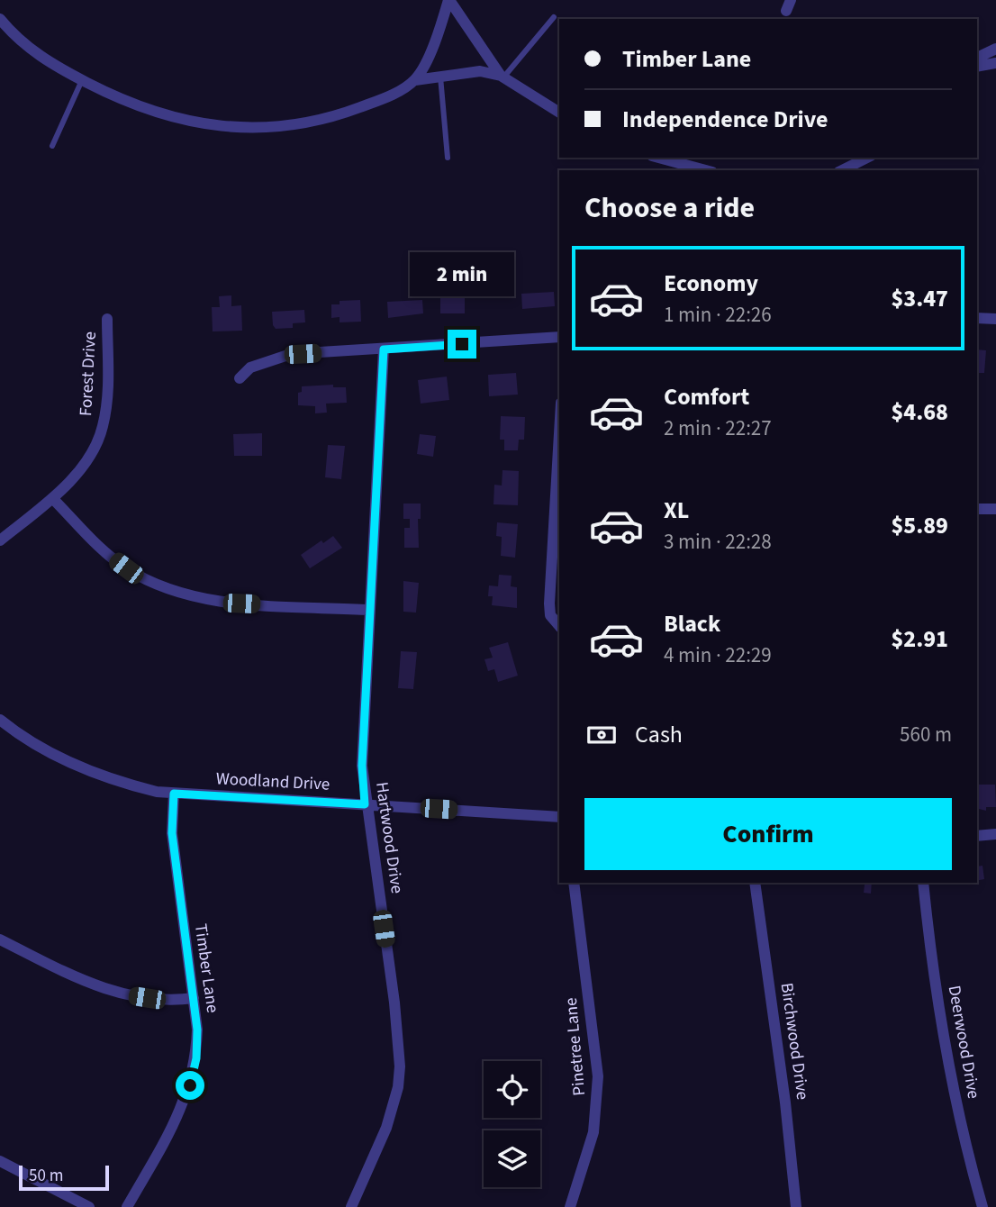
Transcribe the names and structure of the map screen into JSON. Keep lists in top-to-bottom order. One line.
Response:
{"streets":{"street":["Forest Drive","Woodland Drive","Hartwood Drive","Timber Lane","Birchwood Drive","Deerwood Drive","Pinetree Lane"]},"crossings":[["Woodland Drive","Hartwood Drive"],["Woodland Drive","Timber Lane"]],"scale_bar":"50 m","page":{"banner":["Timber Lane","Independence Drive"],"heading":"Choose a ride","list":[{"name":"Economy","note":"1 min · 22:26","value":"$3.47"},{"name":"Comfort","note":"2 min · 22:27","value":"$4.68"},{"name":"XL","note":"3 min · 22:28","value":"$5.89"},{"name":"Black","note":"4 min · 22:29","value":"$2.91"}],"bubble":"2 min","pay":["Cash","560 m"],"buttons":"Confirm","scale":"50 m"}}
